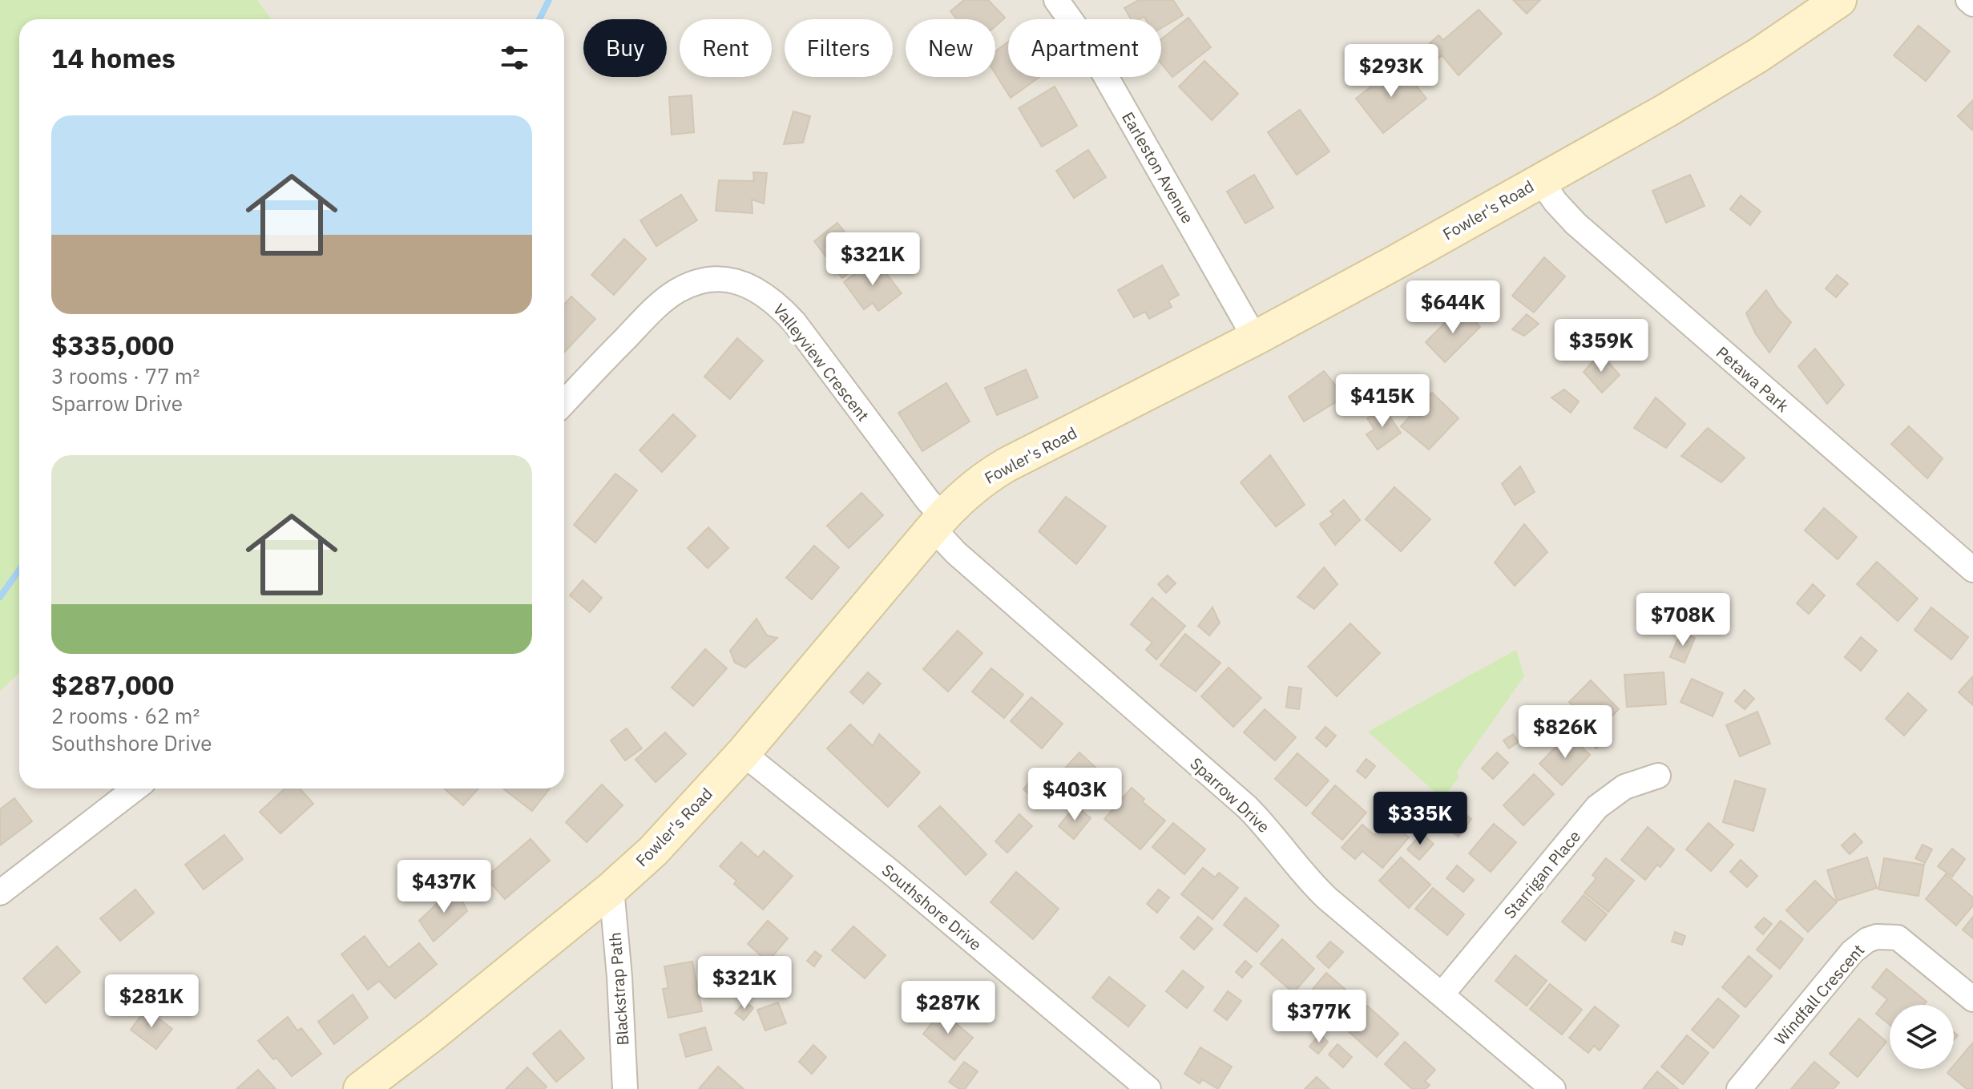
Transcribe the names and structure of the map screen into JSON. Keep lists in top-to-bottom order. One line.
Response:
{"streets":{"street":["Earleston Avenue","Fowler's Road","Valleyview Crescent","Petawa Park","Sparrow Drive","Starrigan Place","Southshore Drive","Blackstrap Path","Windfall Crescent"]},"crossings":[["Earleston Avenue","Fowler's Road"],["Fowler's Road","Valleyview Crescent"],["Fowler's Road","Petawa Park"],["Fowler's Road","Sparrow Drive"],["Fowler's Road","Southshore Drive"],["Fowler's Road","Blackstrap Path"],["Valleyview Crescent","Sparrow Drive"],["Sparrow Drive","Starrigan Place"]],"page":{"chip":["Buy","Rent","Filters","New","Apartment"],"heading":"14 homes","price":["$293K","$321K","$644K","$359K","$415K","$708K","$826K","$403K","$335K","$437K","$321K","$281K","$287K","$377K"],"list":[{"name":"$335,000","note":"3 rooms · 77 m² · Sparrow Drive"},{"name":"$287,000","note":"2 rooms · 62 m² · Southshore Drive"}]}}
